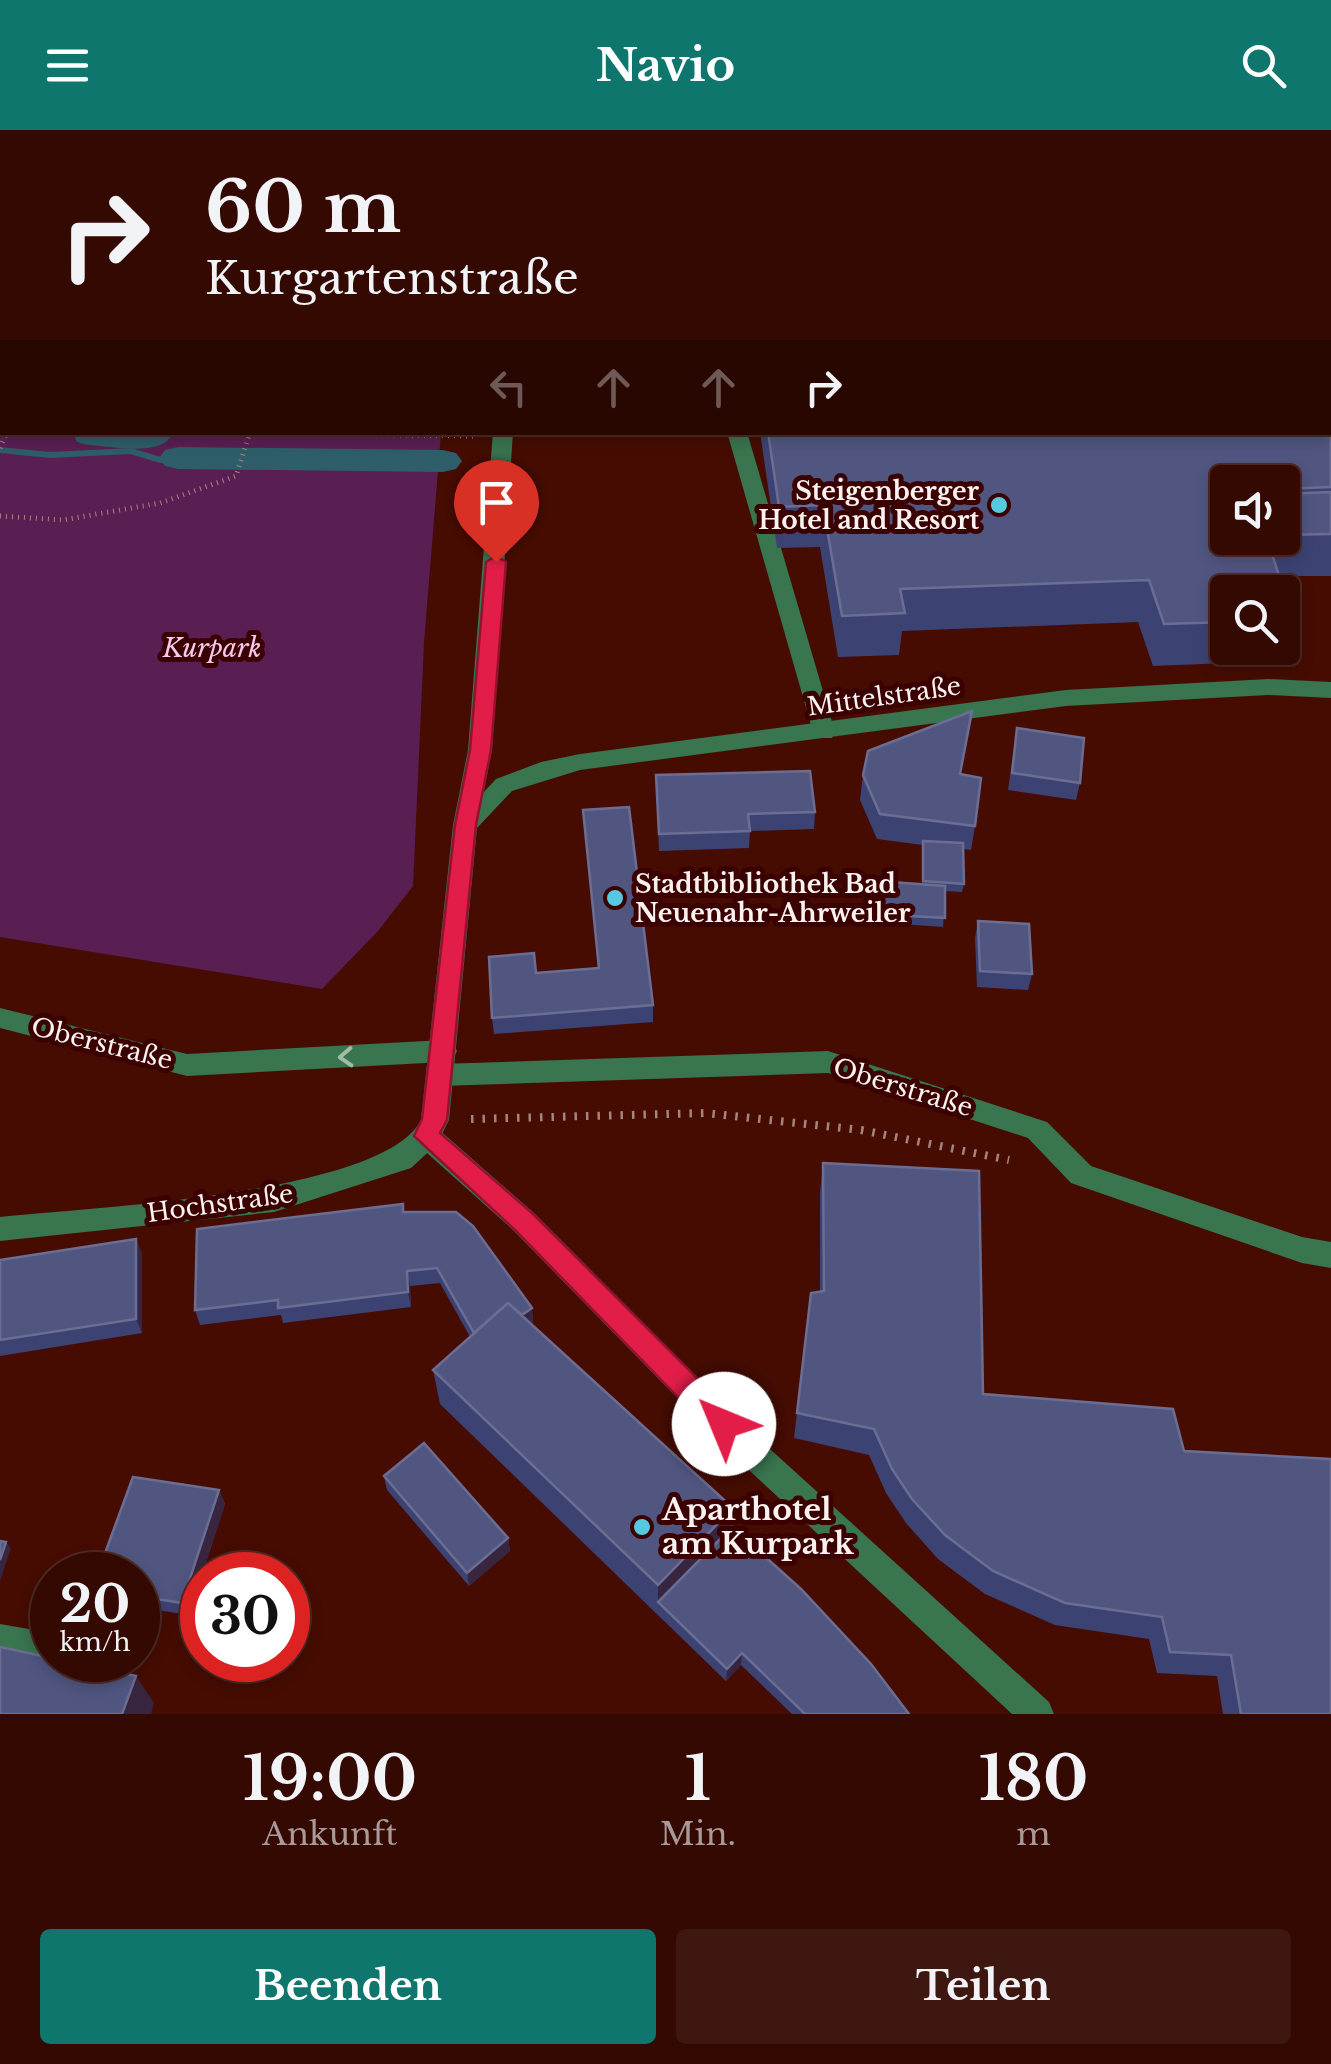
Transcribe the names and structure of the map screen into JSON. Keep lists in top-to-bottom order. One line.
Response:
{"streets":{"street":["Mittelstraße","Oberstraße","Hochstraße"]},"parks":["Kurpark"],"places":["Steigenberger Hotel and Resort","Stadtbibliothek Bad Neuenahr-Ahrweiler","Aparthotel am Kurpark"],"page":{"header":"Navio","turn":["60 m","Kurgartenstraße"],"speed":"20 km/h","limit":"30","eta":["19:00","Ankunft","1","Min.","180","m"],"buttons":["Beenden","Teilen"]}}
